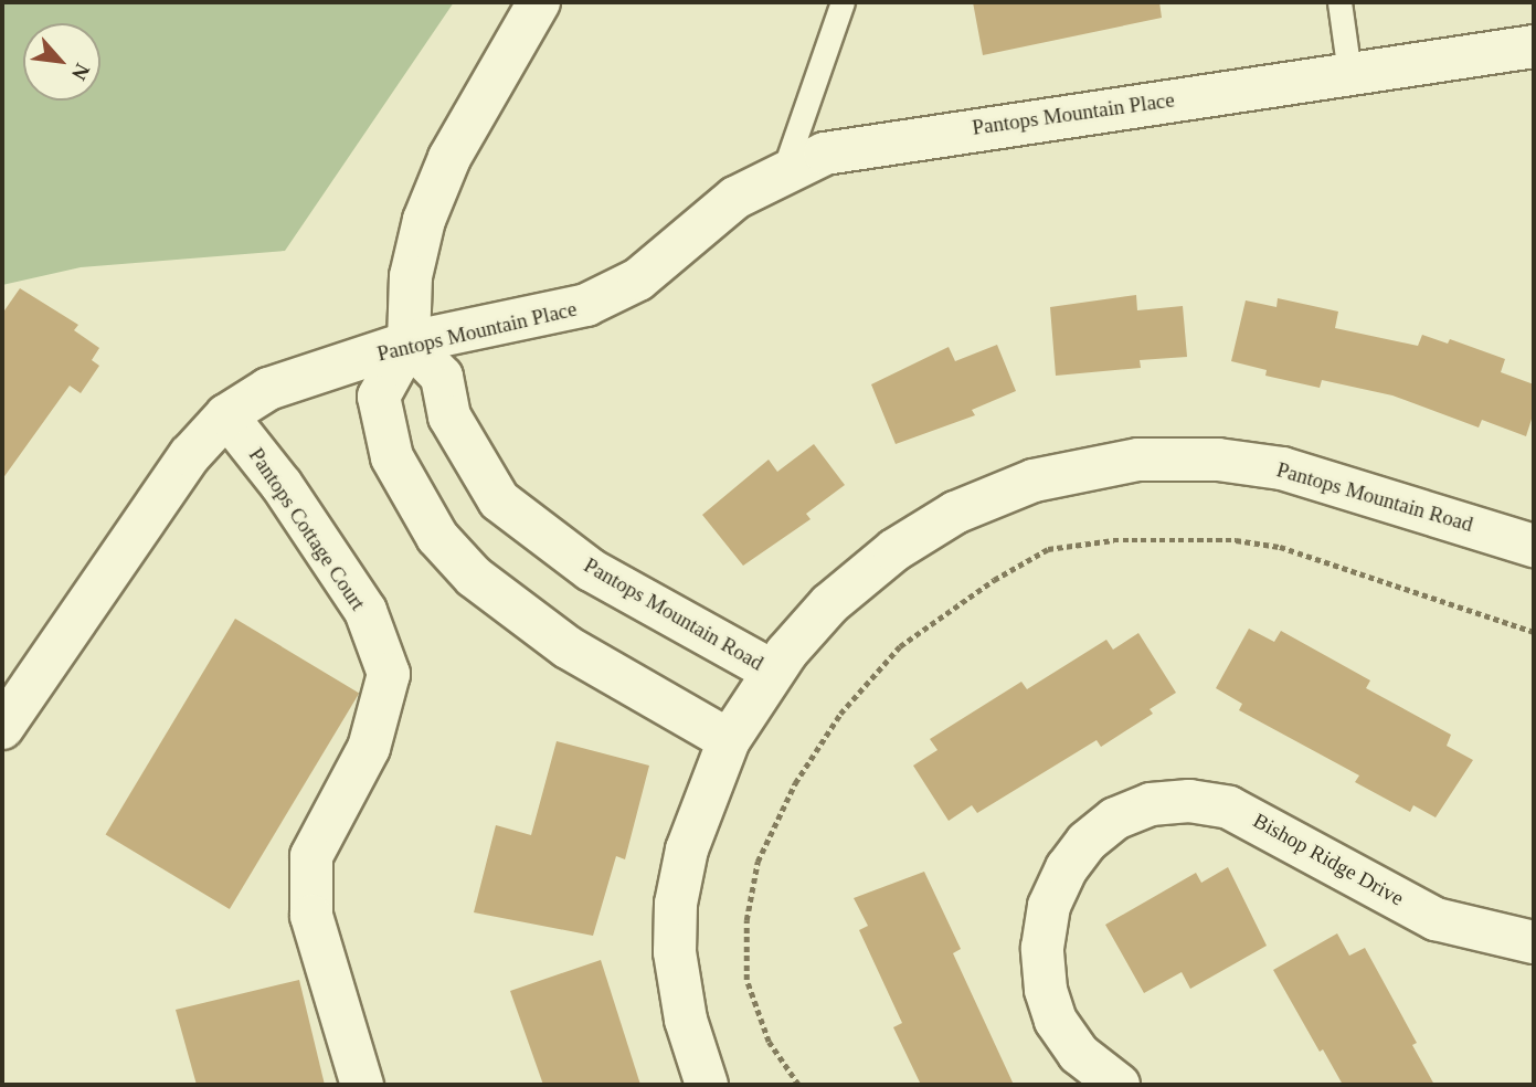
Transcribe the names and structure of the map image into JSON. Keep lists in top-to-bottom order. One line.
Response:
{"streets":{"street":["Pantops Mountain Place","Pantops Mountain Road","Pantops Cottage Court","Bishop Ridge Drive"]},"crossings":[["Pantops Mountain Place","Pantops Mountain Road"],["Pantops Mountain Place","Pantops Cottage Court"]],"north":"bottom right"}
